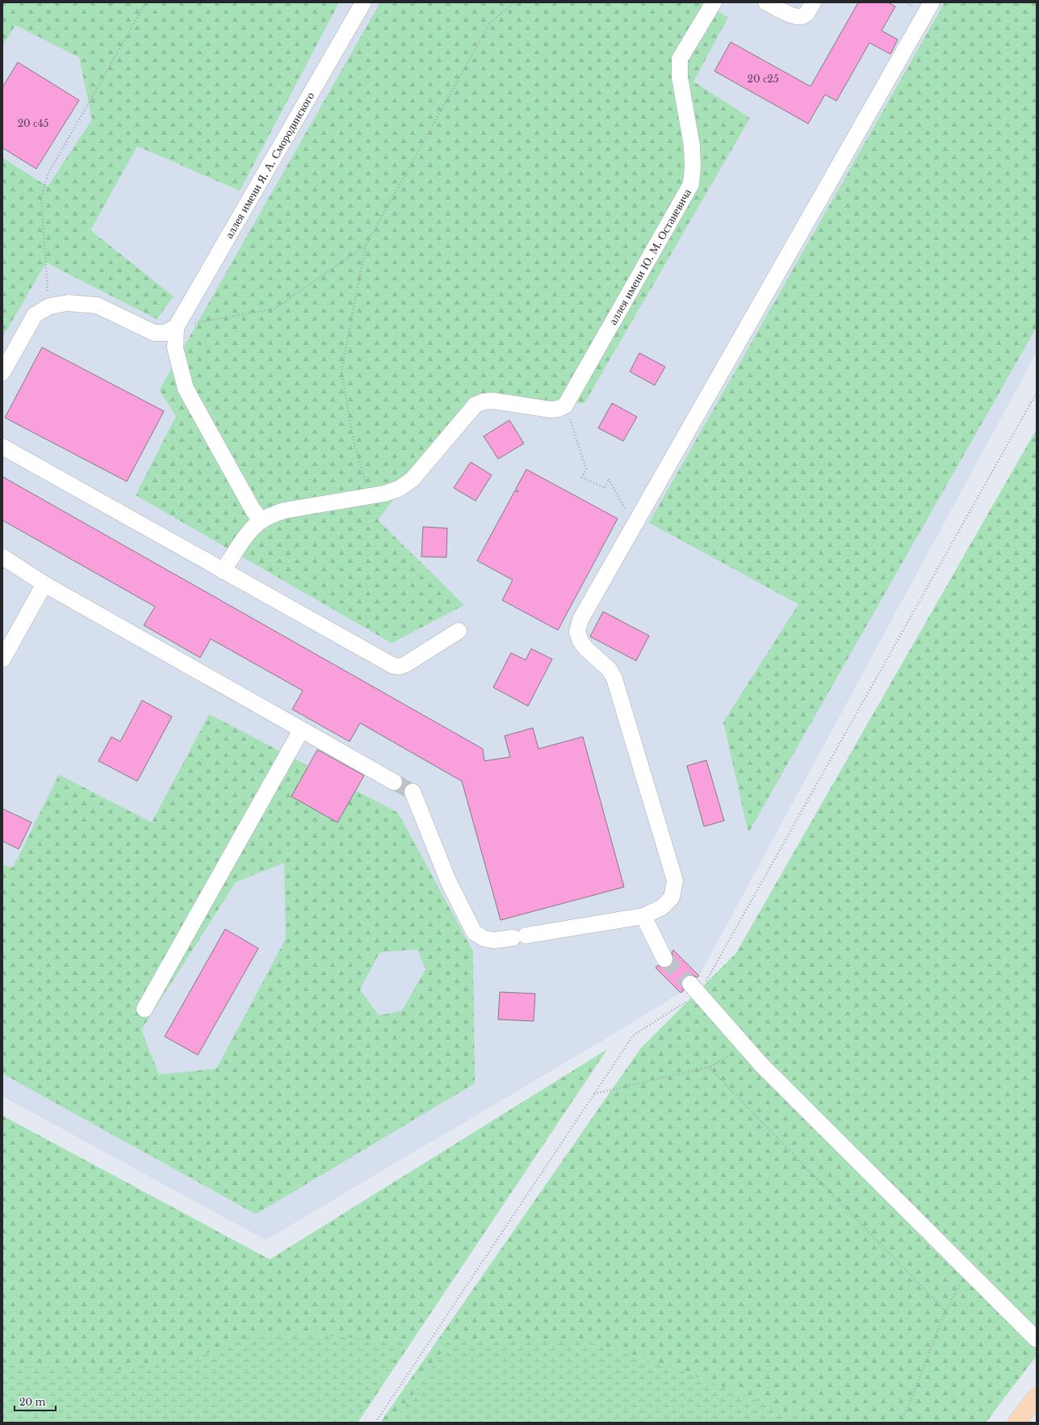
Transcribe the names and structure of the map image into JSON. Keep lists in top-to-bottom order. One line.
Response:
{"streets":{"street":["аллея имени Я. А. Смородинского","аллея имени Ю. М. Останевича"]},"house_numbers":["20 с25","20 с45"],"scale_bar":"20 m"}
